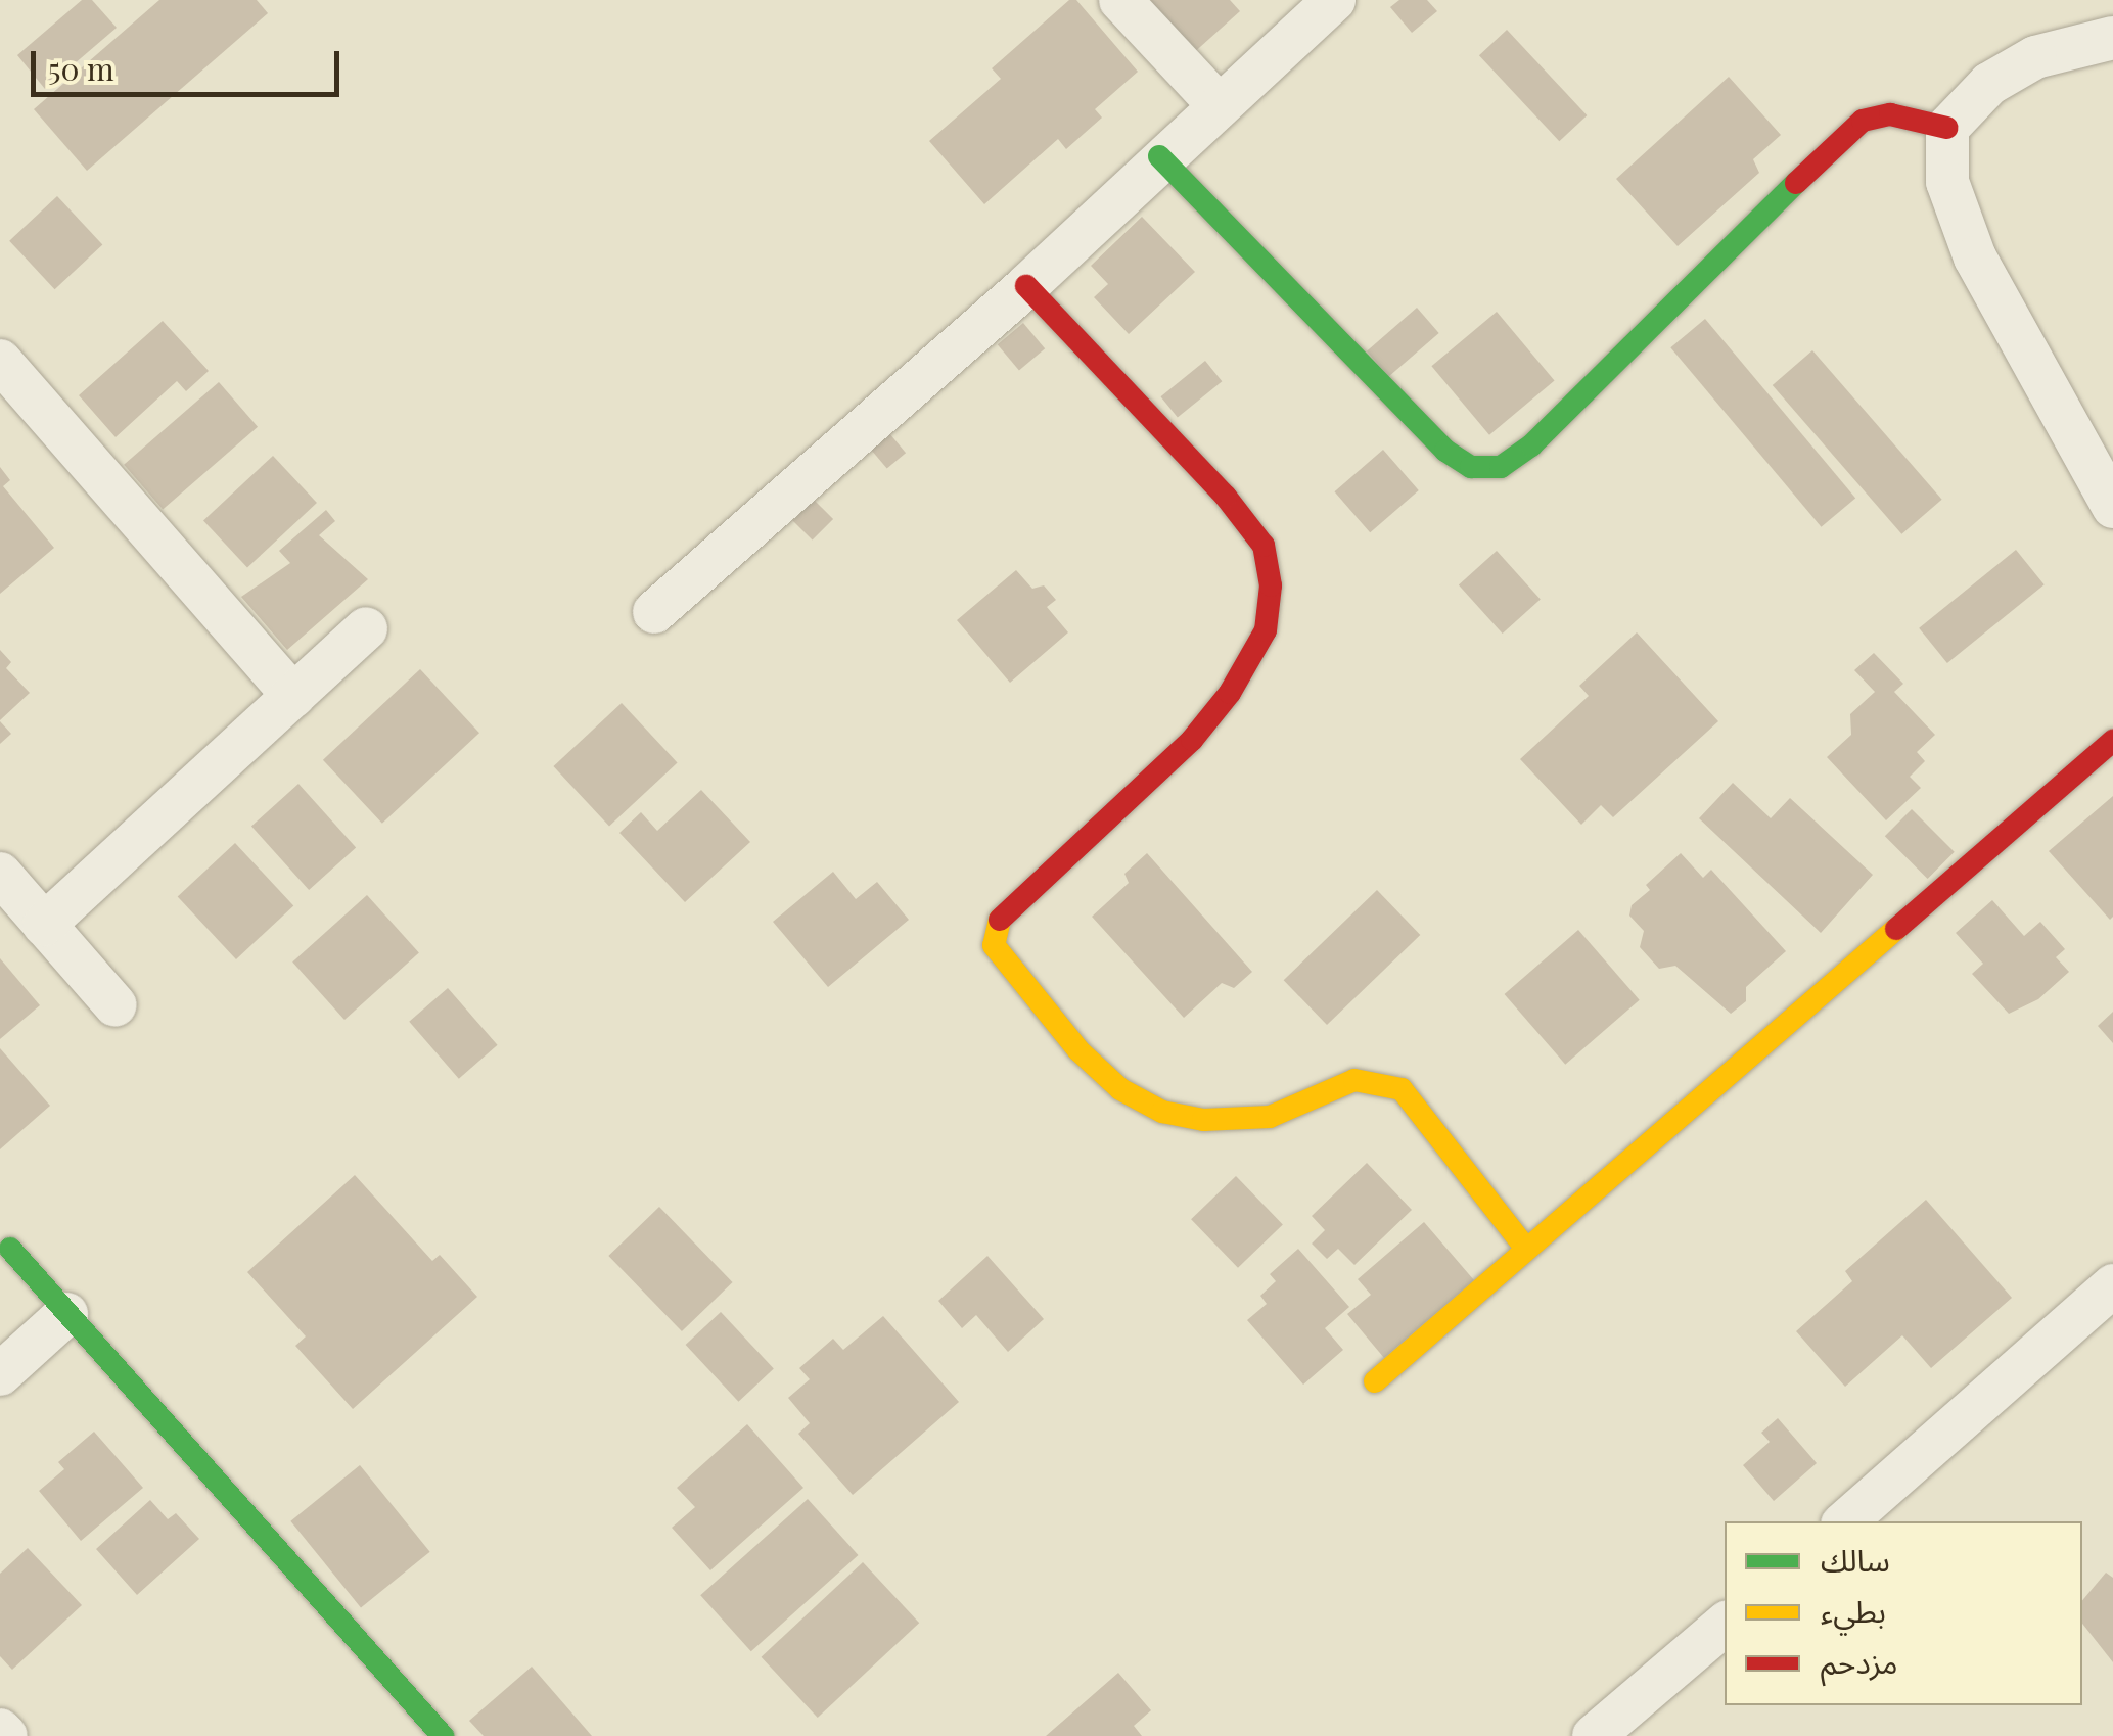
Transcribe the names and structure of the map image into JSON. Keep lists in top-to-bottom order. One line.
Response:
{"legend":["سالك","بطيء","مزدحم"],"scale_bar":"50 m"}
